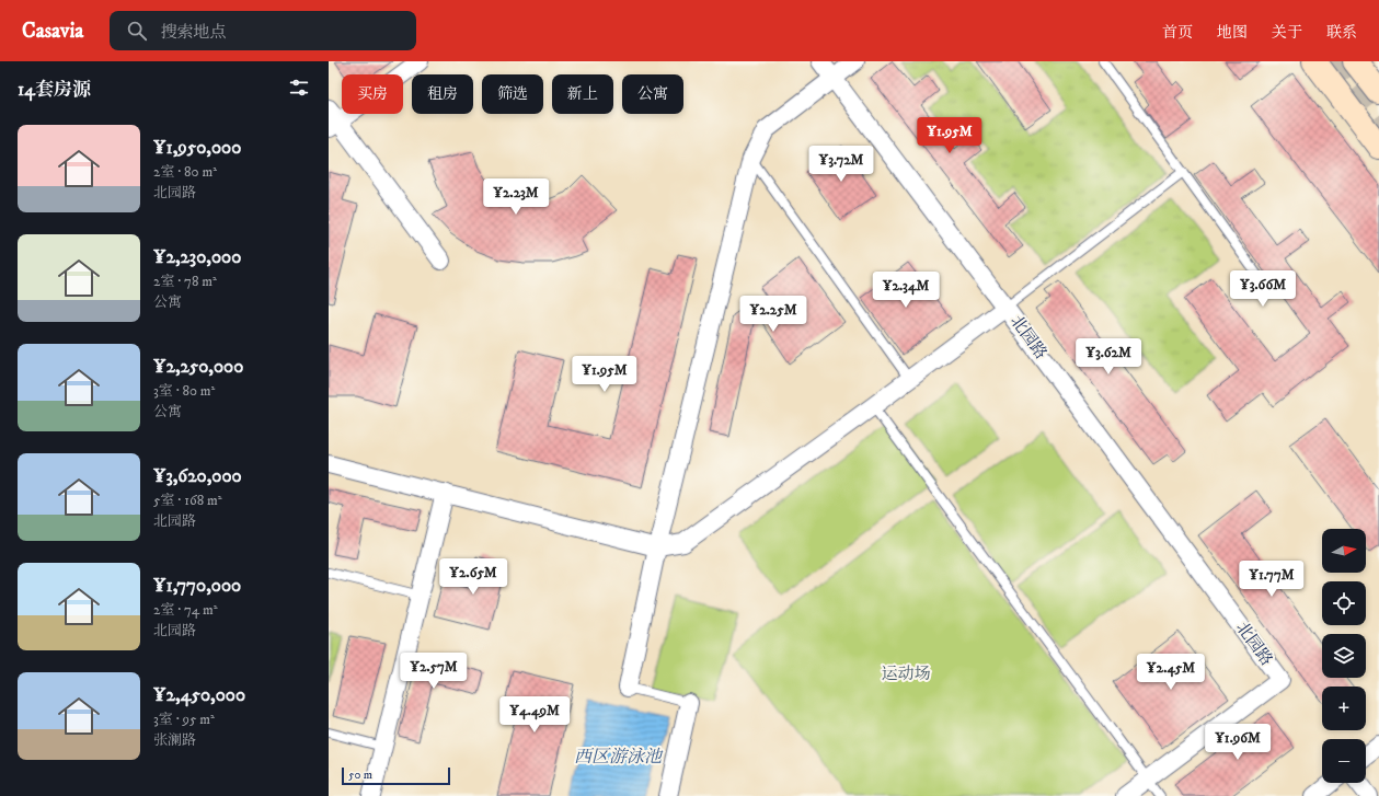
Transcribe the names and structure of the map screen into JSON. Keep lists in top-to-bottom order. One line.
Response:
{"streets":{"street":["北园路"]},"water":["西区游泳池"],"parks":["运动场"],"scale_bar":"50 m","north":"right","page":{"header":"Casavia","search":"搜索地点","nav":["首页","地图","关于","联系"],"heading":"14套房源","chip":["买房","租房","筛选","新上","公寓"],"list":[{"name":"¥1,950,000","note":"2室 · 80 m² · 北园路"},{"name":"¥2,230,000","note":"2室 · 78 m² · 公寓"},{"name":"¥2,250,000","note":"3室 · 80 m² · 公寓"},{"name":"¥3,620,000","note":"5室 · 168 m² · 北园路"},{"name":"¥1,770,000","note":"2室 · 74 m² · 北园路"},{"name":"¥2,450,000","note":"3室 · 95 m² · 张澜路"}],"price":["¥1.95M","¥3.72M","¥2.23M","¥3.66M","¥2.34M","¥2.25M","¥3.62M","¥1.95M","¥2.65M","¥1.77M","¥2.57M","¥2.45M","¥4.49M","¥1.96M"],"map_buttons":["+","−"],"scale":"50 m"}}
